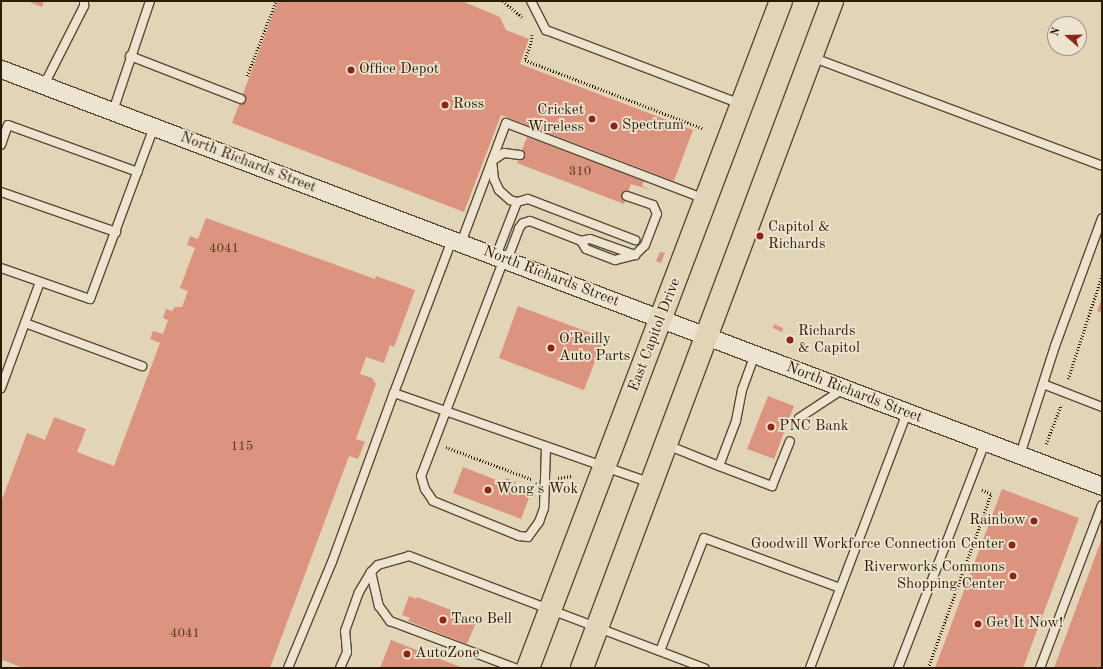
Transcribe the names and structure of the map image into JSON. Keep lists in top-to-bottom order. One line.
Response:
{"streets":{"main road":["East Capitol Drive"],"street":["North Richards Street"]},"crossings":[["North Richards Street","East Capitol Drive"]],"places":["Office Depot","Ross","Cricket Wireless","Spectrum","Capitol & Richards","Richards & Capitol","O'Reilly Auto Parts","PNC Bank","Wong's Wok","Rainbow","Goodwill Workforce Connection Center","Riverworks Commons Shopping Center","Taco Bell","Get It Now!","AutoZone"],"house_numbers":["310","4041","115","4041"],"north":"left"}
